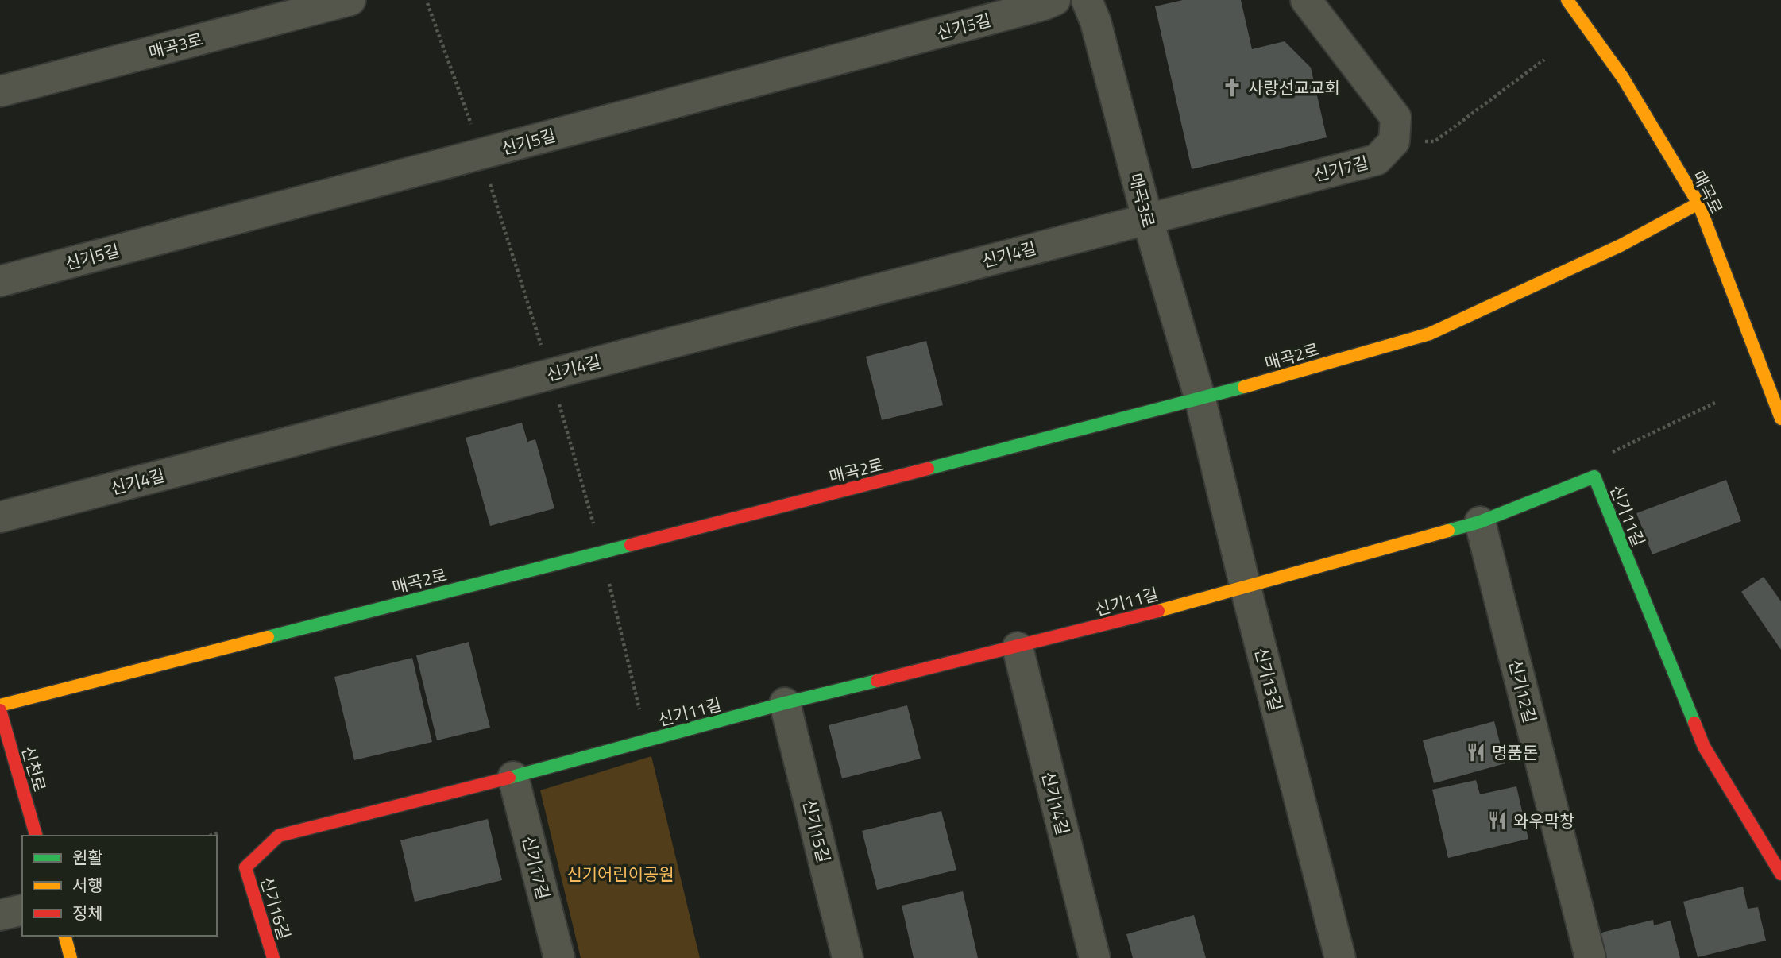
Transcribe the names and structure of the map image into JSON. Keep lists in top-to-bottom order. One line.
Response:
{"streets":{"street":["신기5길","매곡3로","신기7길","매곡로","신기4길","매곡2로","신기11길","신기13길","신기12길","신천로","신기14길","신기15길","신기17길","신기16길"]},"crossings":[["매곡3로","신기7길"],["매곡3로","신기4길"],["매곡3로","매곡2로"],["매곡3로","신기13길"],["신기7길","신기4길"],["매곡로","매곡2로"],["매곡2로","신기13길"],["신기11길","신기13길"],["신기11길","신기12길"],["신기11길","신기14길"],["신기11길","신기15길"],["신기11길","신기17길"],["신기11길","신기16길"]],"parks":["신기어린이공원"],"places":{"church":["사랑선교교회"],"restaurant":["명품돈","와우막창"]},"legend":["원활","서행","정체"]}
